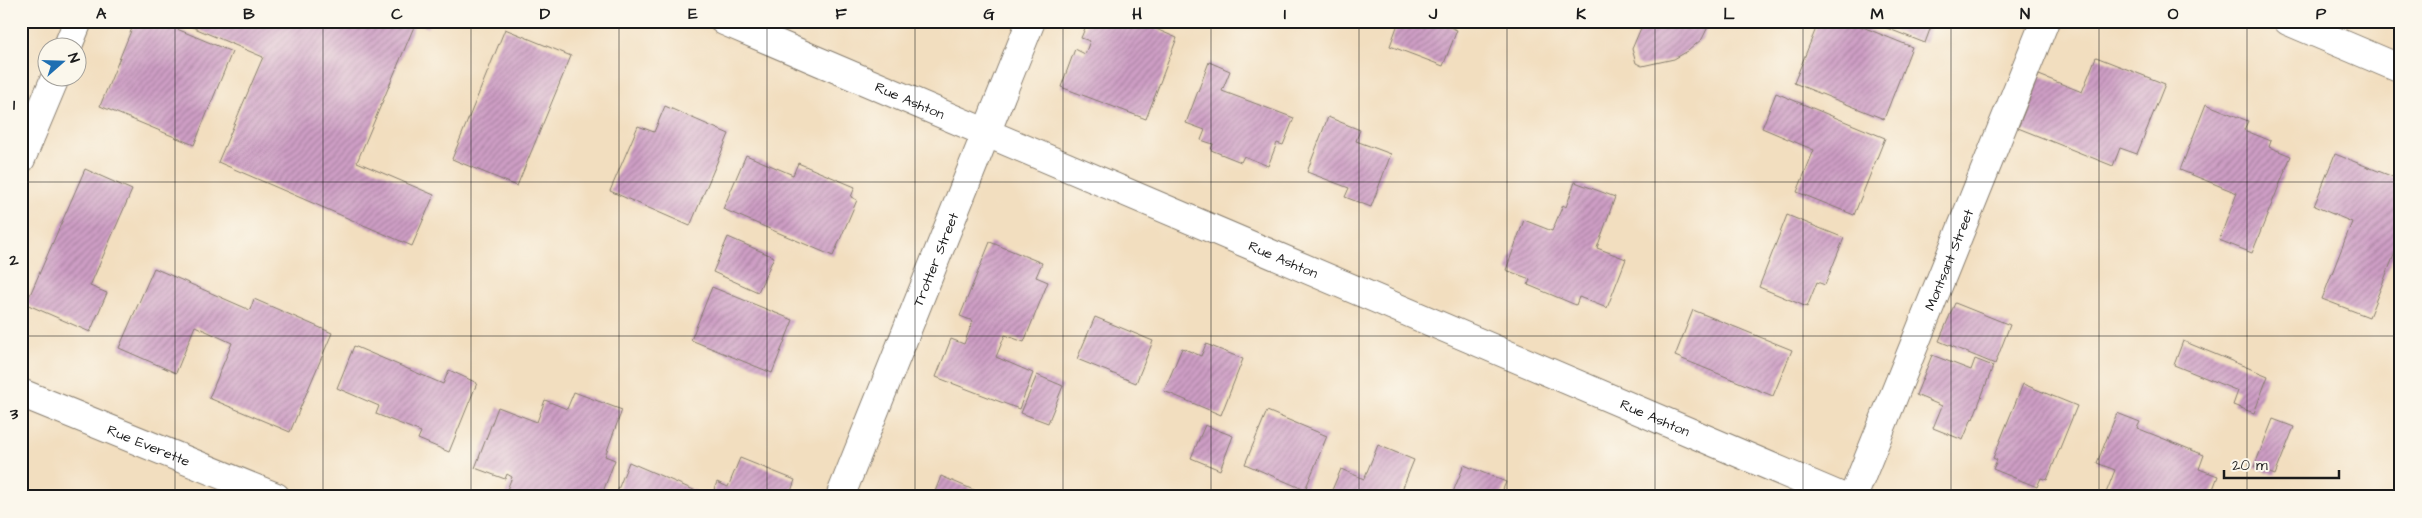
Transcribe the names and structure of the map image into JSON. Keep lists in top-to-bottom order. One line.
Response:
{"streets":{"street":["Rue Ashton","Trotter Street","Montsant Street","Rue Everette"]},"crossings":[["Rue Ashton","Trotter Street"]],"scale_bar":"20 m","north":"right","grid":{"columns":["A","B","C","D","E","F","G","H","I","J","K","L","M","N","O","P"],"rows":["1","2","3"]}}
